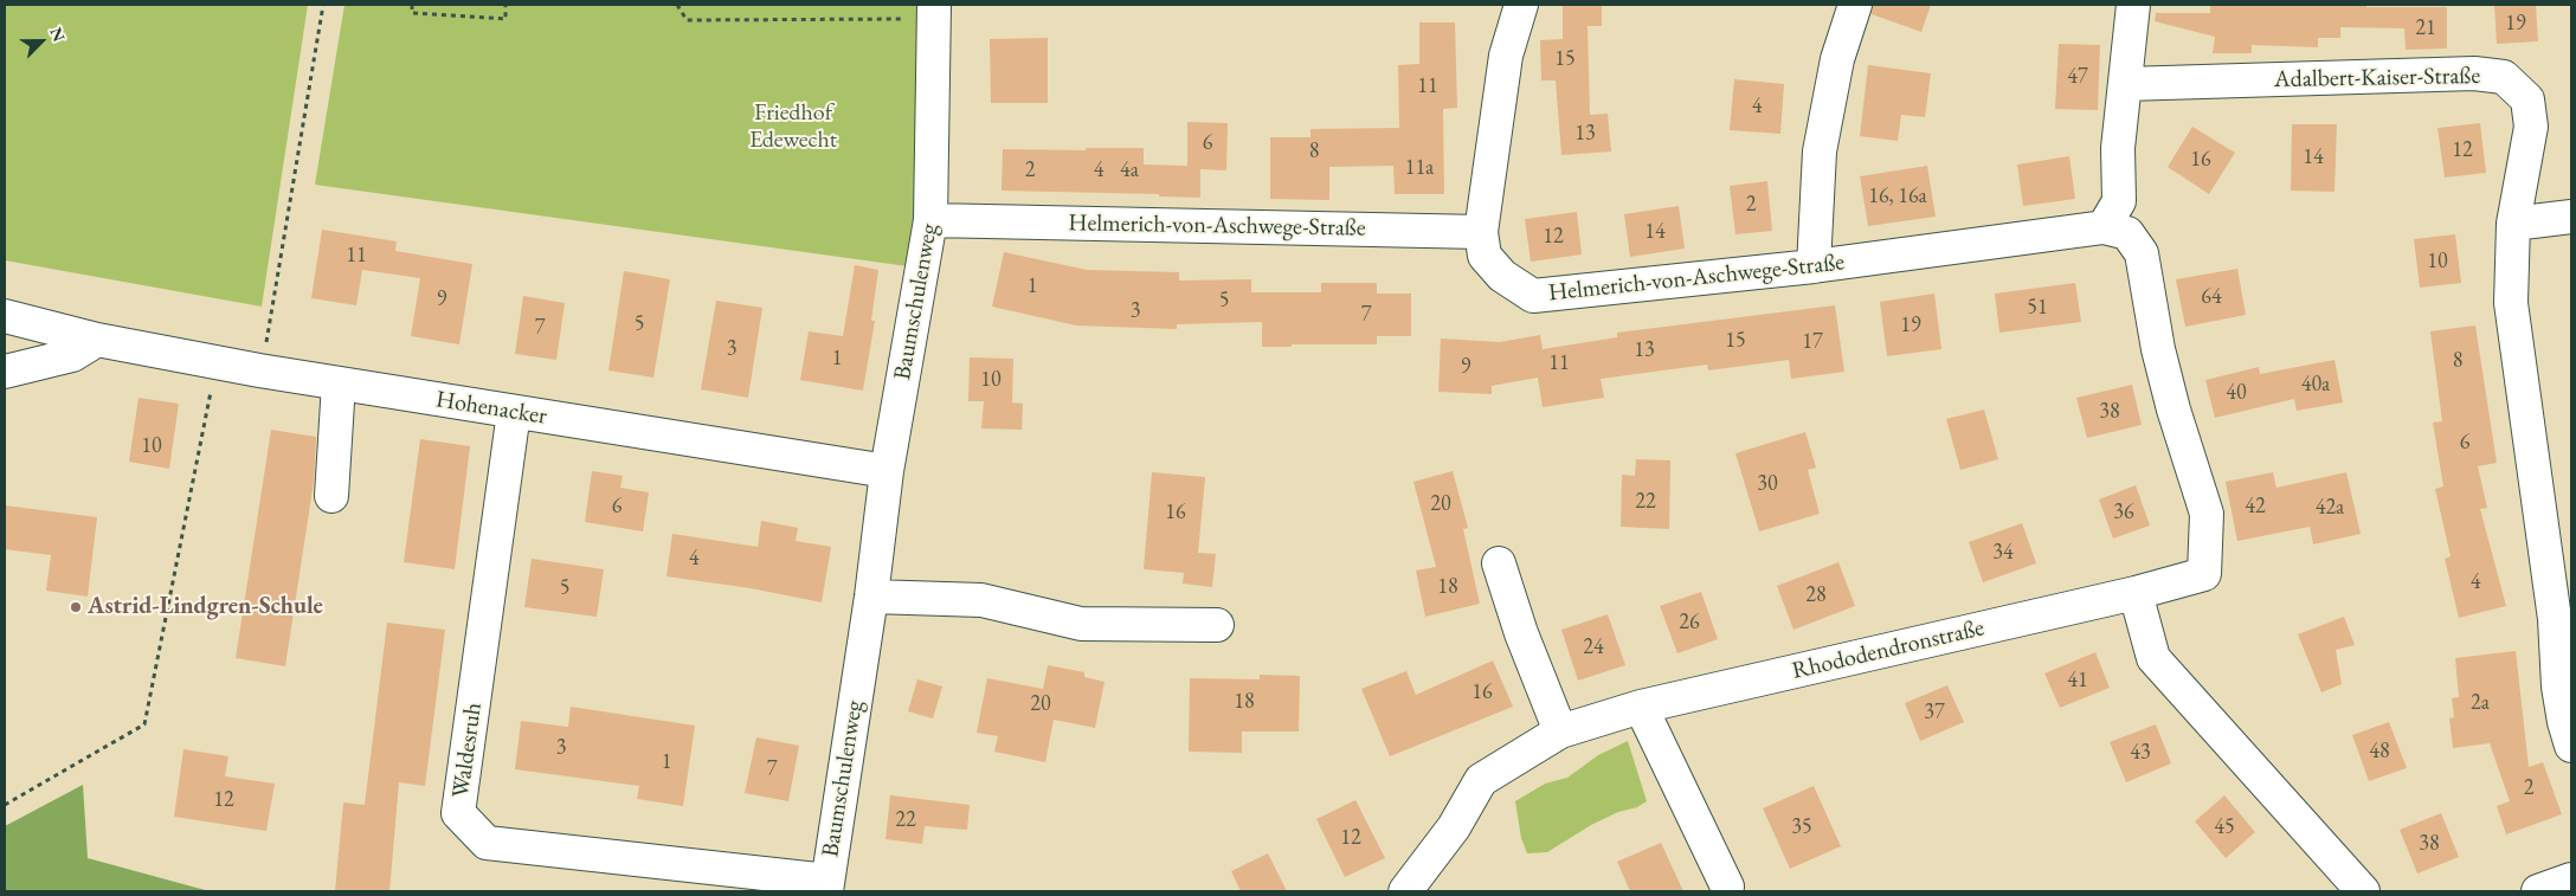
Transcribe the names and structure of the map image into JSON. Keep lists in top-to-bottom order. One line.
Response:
{"streets":{"street":["Adalbert-Kaiser-Straße","Helmerich-von-Aschwege-Straße","Baumschulenweg","Hohenacker","Rhododendronstraße","Waldesruh"]},"crossings":[["Helmerich-von-Aschwege-Straße","Baumschulenweg"],["Helmerich-von-Aschwege-Straße","Rhododendronstraße"],["Baumschulenweg","Hohenacker"],["Baumschulenweg","Waldesruh"],["Hohenacker","Waldesruh"]],"parks":["Friedhof Edewecht"],"places":["Astrid-Lindgren-Schule"],"house_numbers":["19","21","15","47","11","4","13","6","12","8","14","16","11a","2","4","4a","16, 16a","2","14","12","11","10","1","64","9","5","51","3","7","5","19","7","15","17","3","13","1","8","11","9","10","40a","40","38","6","10","30","22","20","6","42","42a","16","36","34","4","4","18","5","28","26","24","41","16","18","2a","20","37","3","48","43","1","7","2","12","22","35","45","12","38"],"north":"top right"}
